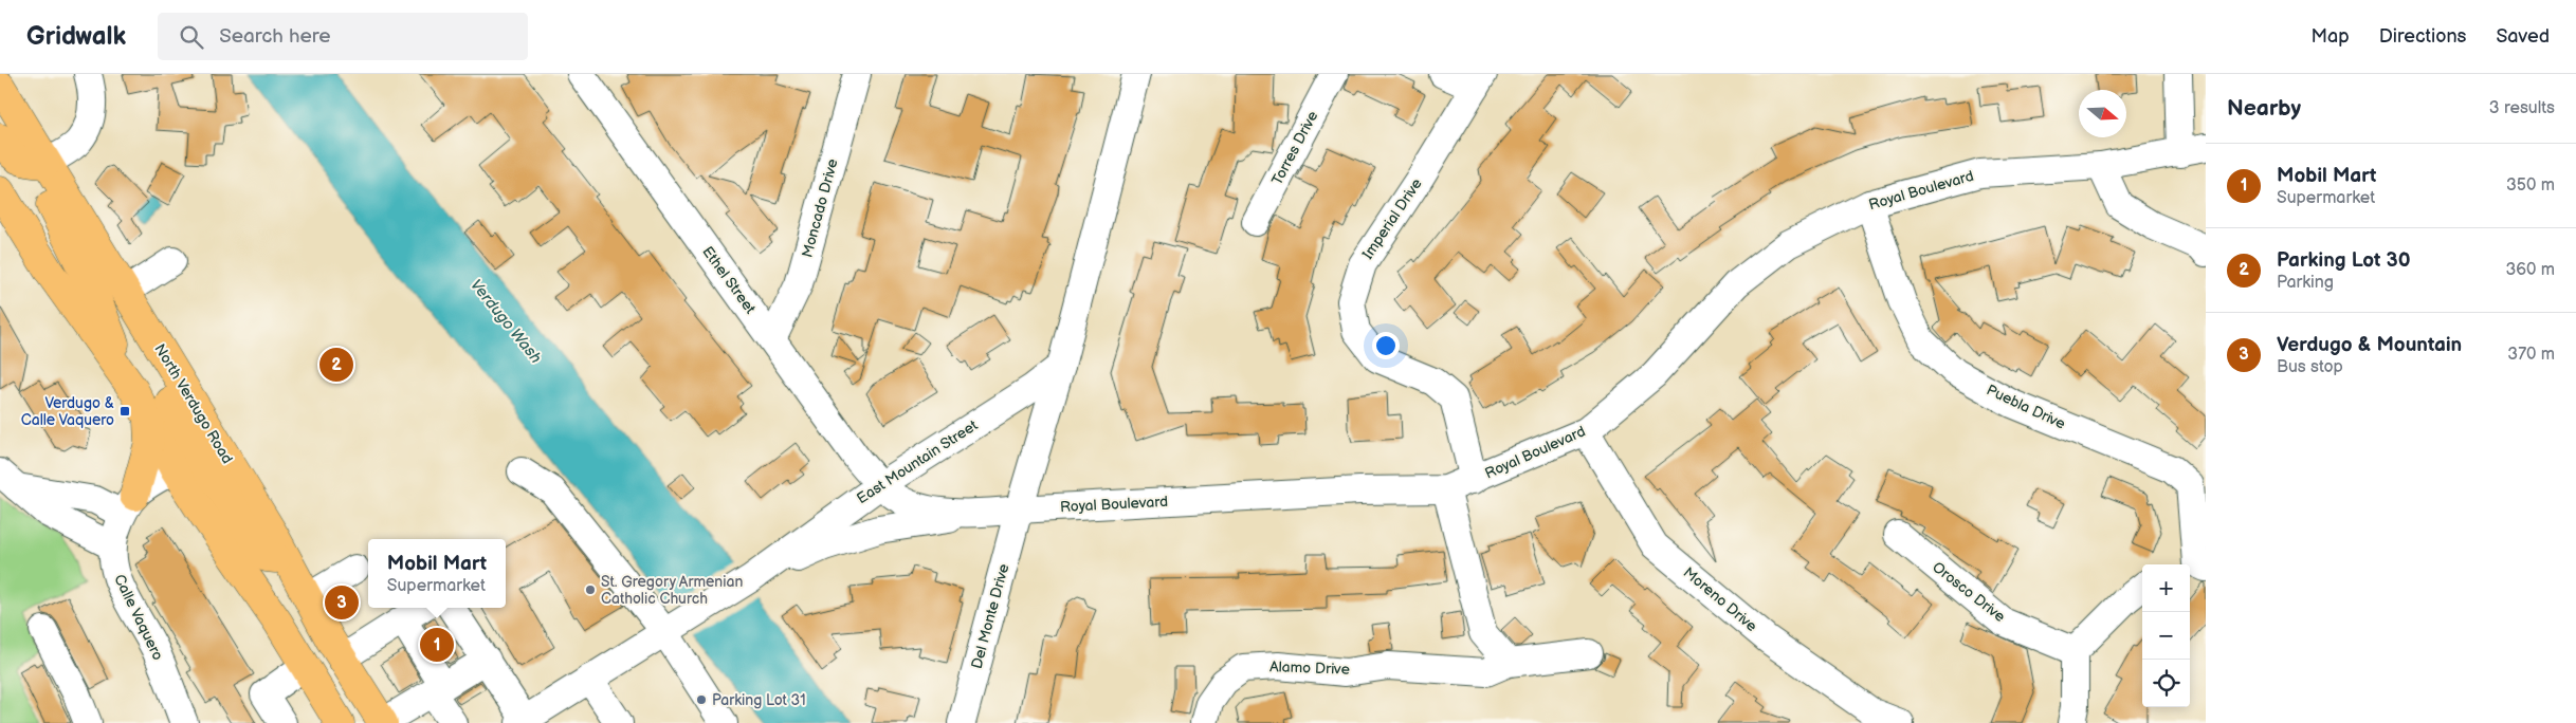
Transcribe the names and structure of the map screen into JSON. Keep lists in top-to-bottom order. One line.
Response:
{"streets":{"main road":["North Verdugo Road"],"street":["Torres Drive","Royal Boulevard","Moncado Drive","Imperial Drive","Ethel Street","Puebla Drive","East Mountain Street","Orosco Drive","Moreno Drive","Del Monte Drive","Calle Vaquero","Alamo Drive"]},"crossings":[["Royal Boulevard","Imperial Drive"],["Royal Boulevard","Ethel Street"],["Royal Boulevard","Puebla Drive"],["Royal Boulevard","East Mountain Street"],["Royal Boulevard","Moreno Drive"],["Royal Boulevard","Del Monte Drive"],["Moncado Drive","Ethel Street"],["Ethel Street","East Mountain Street"],["East Mountain Street","Del Monte Drive"]],"water":["Verdugo Wash"],"places":{"transit":["Verdugo & Calle Vaquero"],"other":["St. Gregory Armenian Catholic Church","Parking Lot 31"]},"north":"right","page":{"header":"Gridwalk","search":"Search here","nav":["Map","Directions","Saved"],"heading":["Nearby","3 results"],"list":[{"mark":"1","name":"Mobil Mart","note":"Supermarket","value":"350 m"},{"mark":"2","name":"Parking Lot 30","note":"Parking","value":"360 m"},{"mark":"3","name":"Verdugo & Mountain","note":"Bus stop","value":"370 m"}],"pins":["2","3","1"],"popup":["Mobil Mart","Supermarket"],"map_buttons":["+","−"]}}
